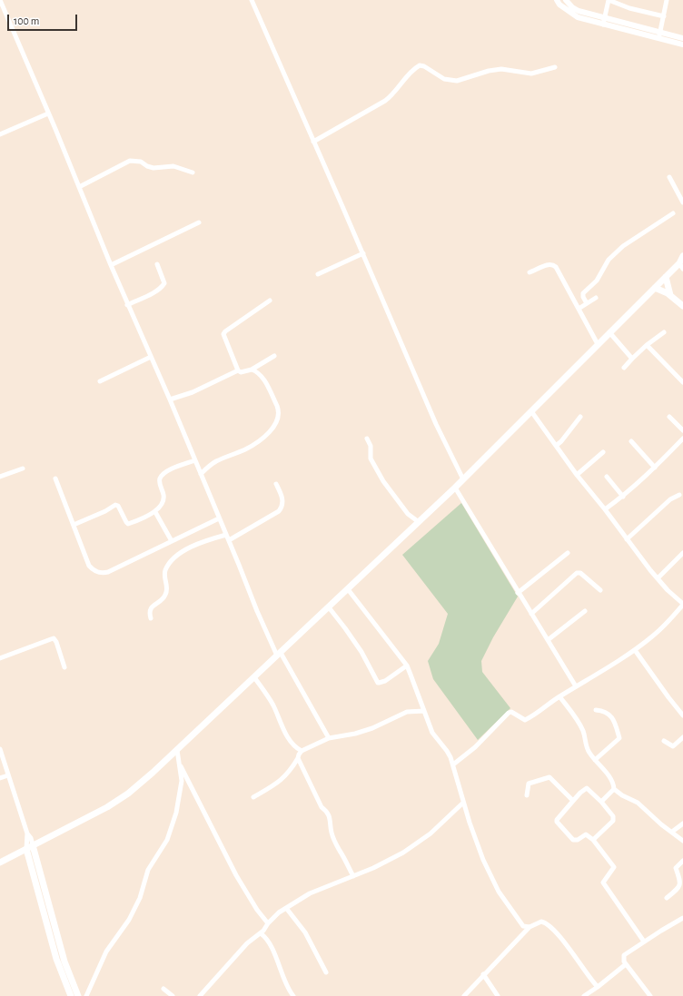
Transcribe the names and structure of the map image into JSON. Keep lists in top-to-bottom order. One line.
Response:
{"scale_bar":"100 m"}
